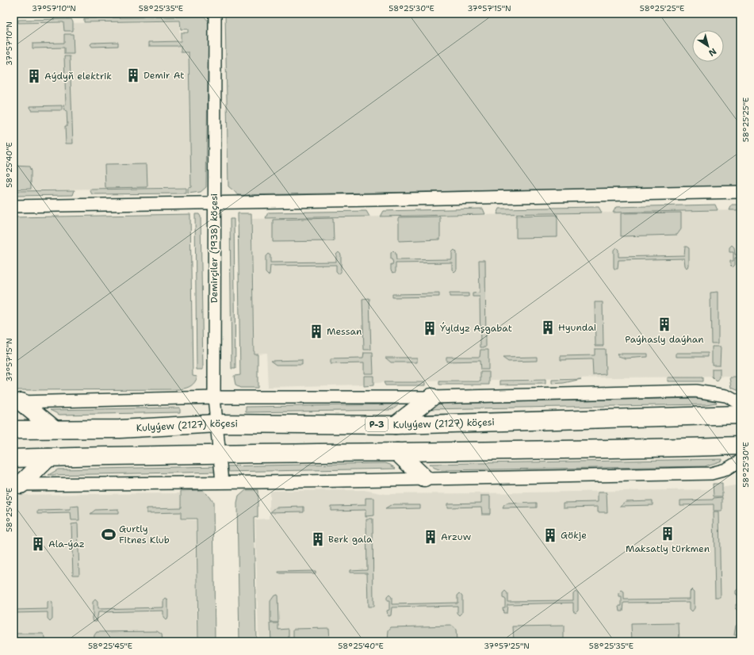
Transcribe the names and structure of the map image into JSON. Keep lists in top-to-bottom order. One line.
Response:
{"streets":{"highway":["Kulyýew (2127) köçesi","P-3"],"street":["Demirçiler (1938) köçesi"]},"crossings":[["Demirçiler (1938) köçesi","Kulyýew (2127) köçesi"]],"places":{"building":["Demir At","Aýdyň elektrik","Paýhasly daýhan","Hyundai","Ýyldyz Aşgabat","Messan","Maksatly türkmen","Gökje","Arzuw","Berk gala","Ala-ýaz"],"sports":["Gurtly Fitnes Klub"]},"north":"bottom right","coordinates":["37°57'10\"N","58°25'35\"E","58°25'30\"E","37°57'15\"N","58°25'25\"E","58°25'40\"E","58°25'45\"E","37°57'25\"N"]}
